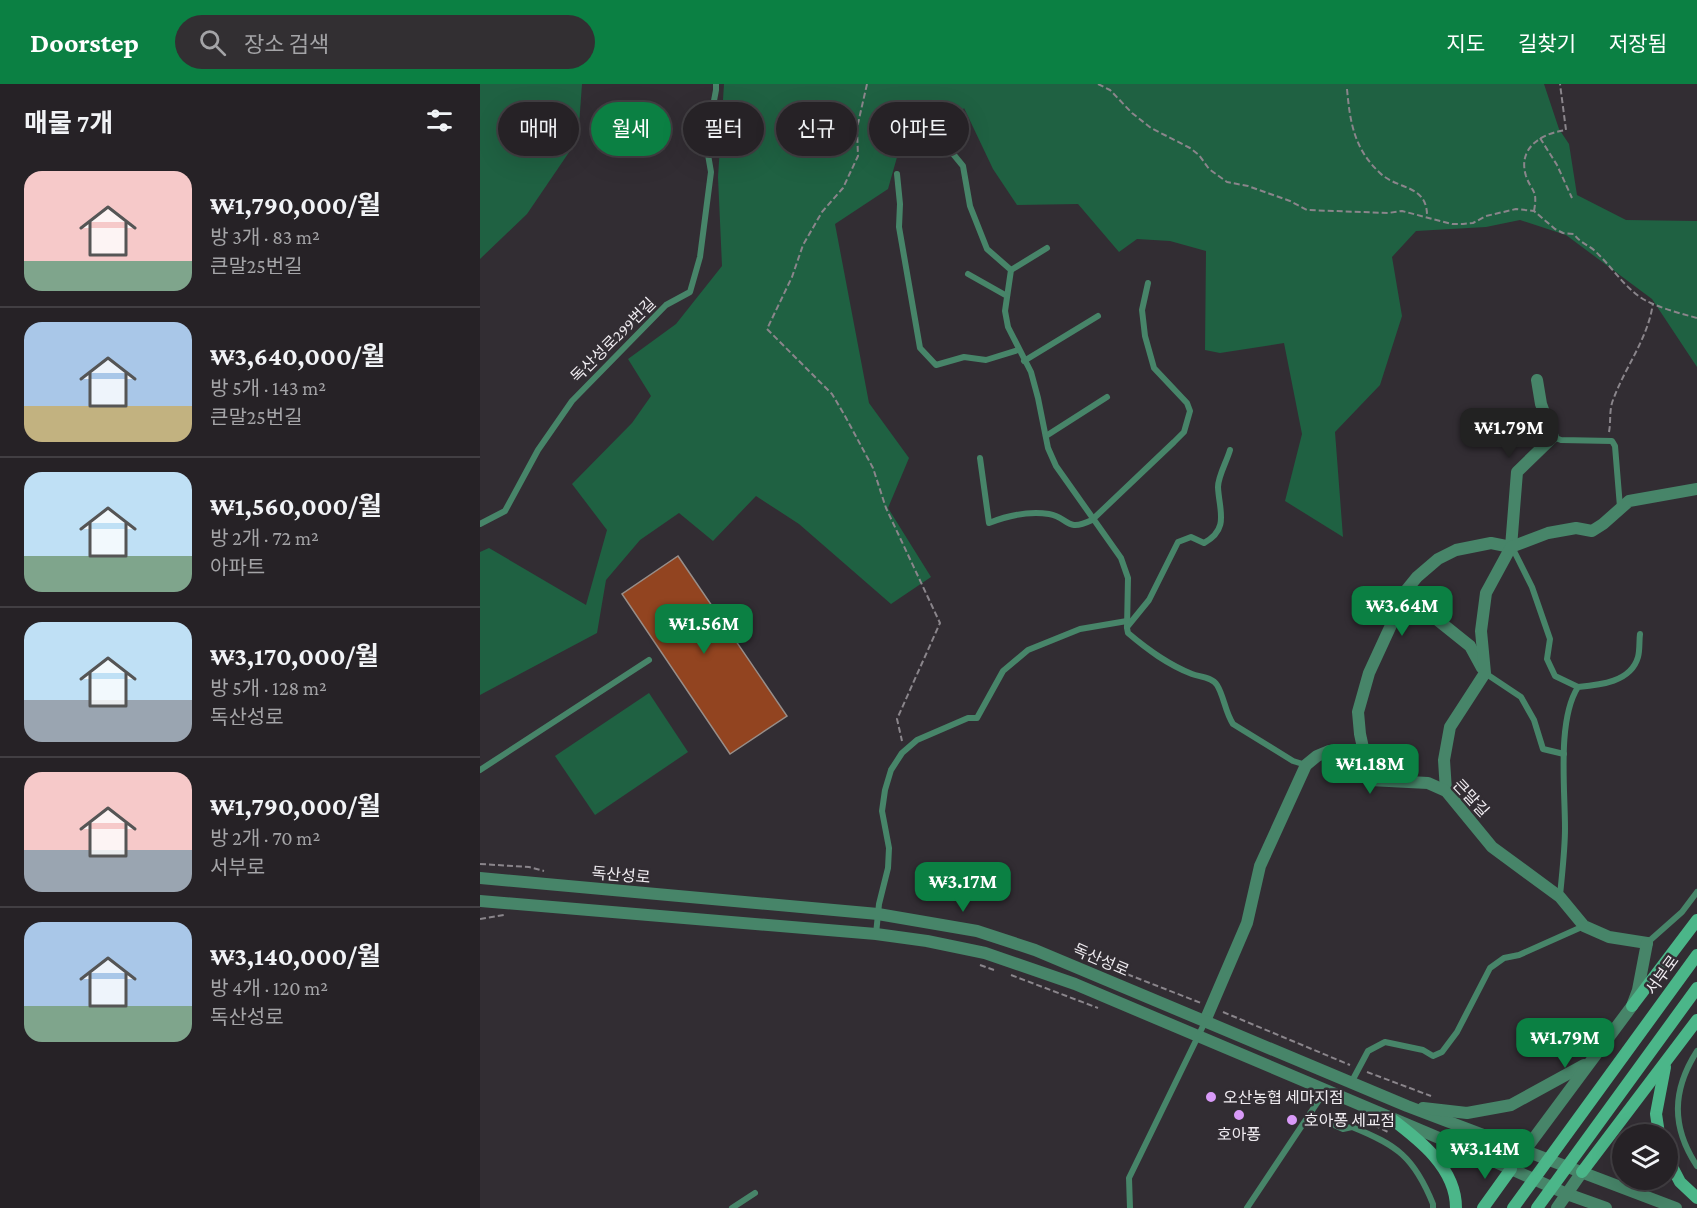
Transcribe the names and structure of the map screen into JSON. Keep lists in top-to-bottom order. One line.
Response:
{"streets":{"main road":["서부로"],"street":["큰말길","독산성로"],"lane":["독산성로299번길"]},"places":["오산농협 세마지점","호아퐁","호아퐁 세교점"],"page":{"header":"Doorstep","search":"장소 검색","nav":["지도","길찾기","저장됨"],"heading":"매물 7개","chip":["매매","월세","필터","신규","아파트"],"list":[{"name":"₩1,790,000/월","note":"방 3개 · 83 m² · 큰말25번길"},{"name":"₩3,640,000/월","note":"방 5개 · 143 m² · 큰말25번길"},{"name":"₩1,560,000/월","note":"방 2개 · 72 m² · 아파트"},{"name":"₩3,170,000/월","note":"방 5개 · 128 m² · 독산성로"},{"name":"₩1,790,000/월","note":"방 2개 · 70 m² · 서부로"},{"name":"₩3,140,000/월","note":"방 4개 · 120 m² · 독산성로"}],"price":["₩1.79M","₩3.64M","₩1.56M","₩1.18M","₩3.17M","₩1.79M","₩3.14M"]}}
